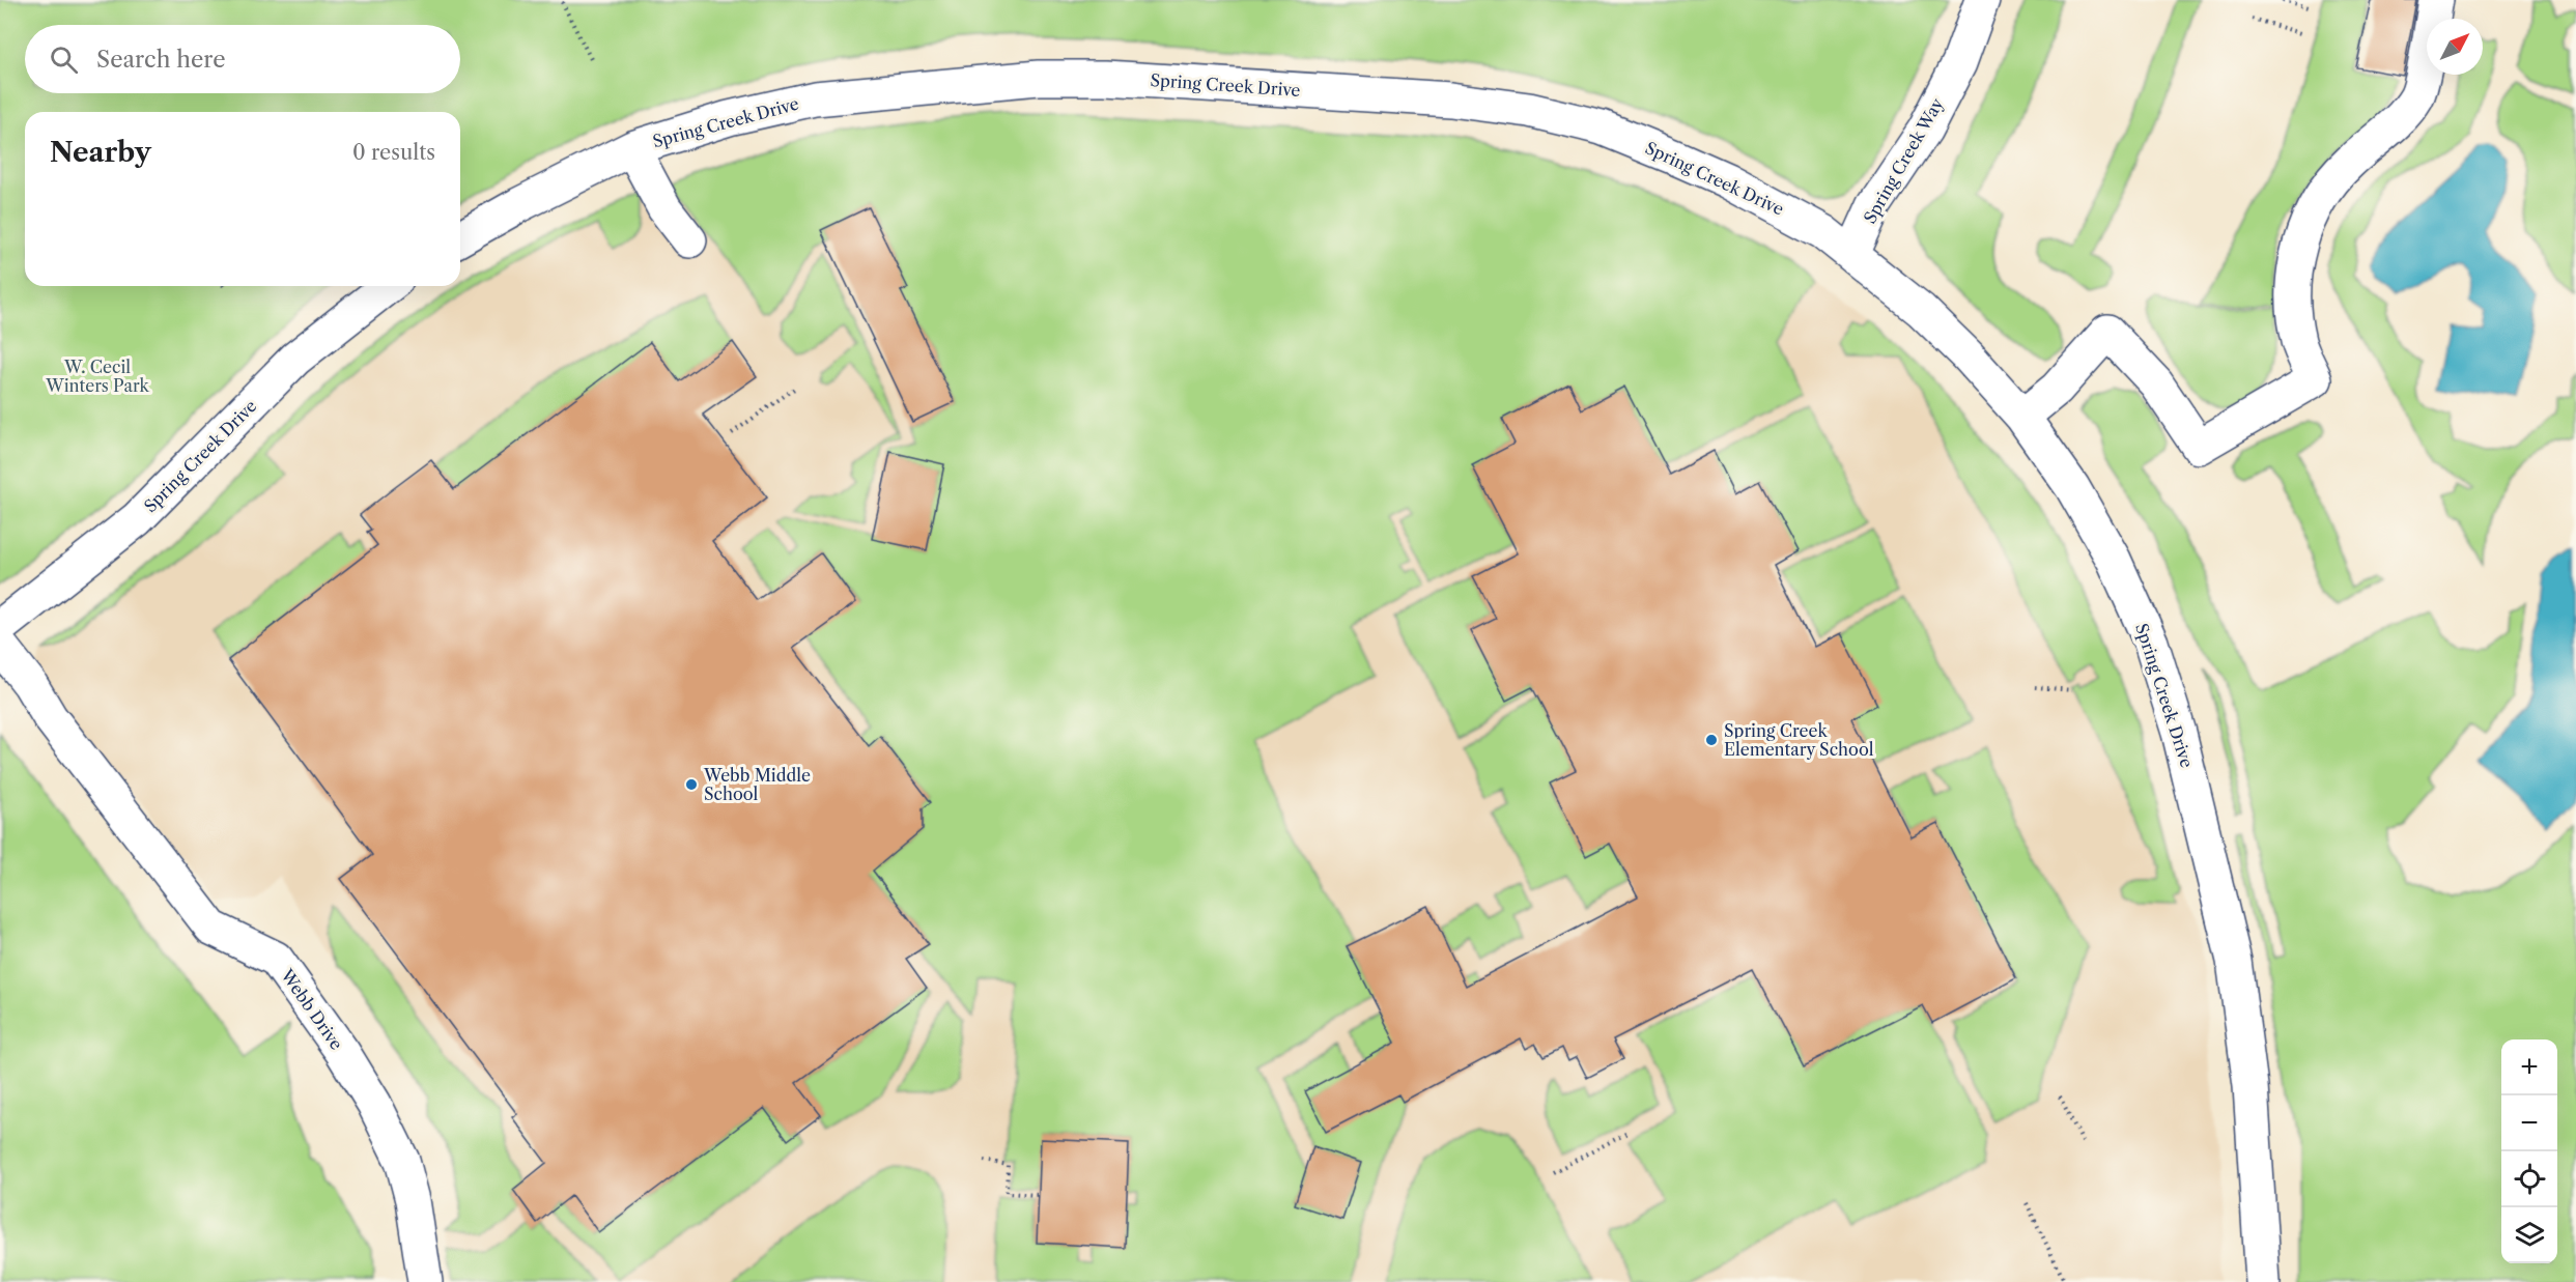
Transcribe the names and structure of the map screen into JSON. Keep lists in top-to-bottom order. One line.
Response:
{"streets":{"street":["Spring Creek Drive","Spring Creek Way","Webb Drive"]},"crossings":[["Spring Creek Drive","Spring Creek Way"]],"parks":["W. Cecil Winters Park"],"places":["Spring Creek Elementary School","Webb Middle School"],"north":"top right","page":{"search":"Search here","heading":["Nearby","0 results"],"map_buttons":["+","−"]}}
